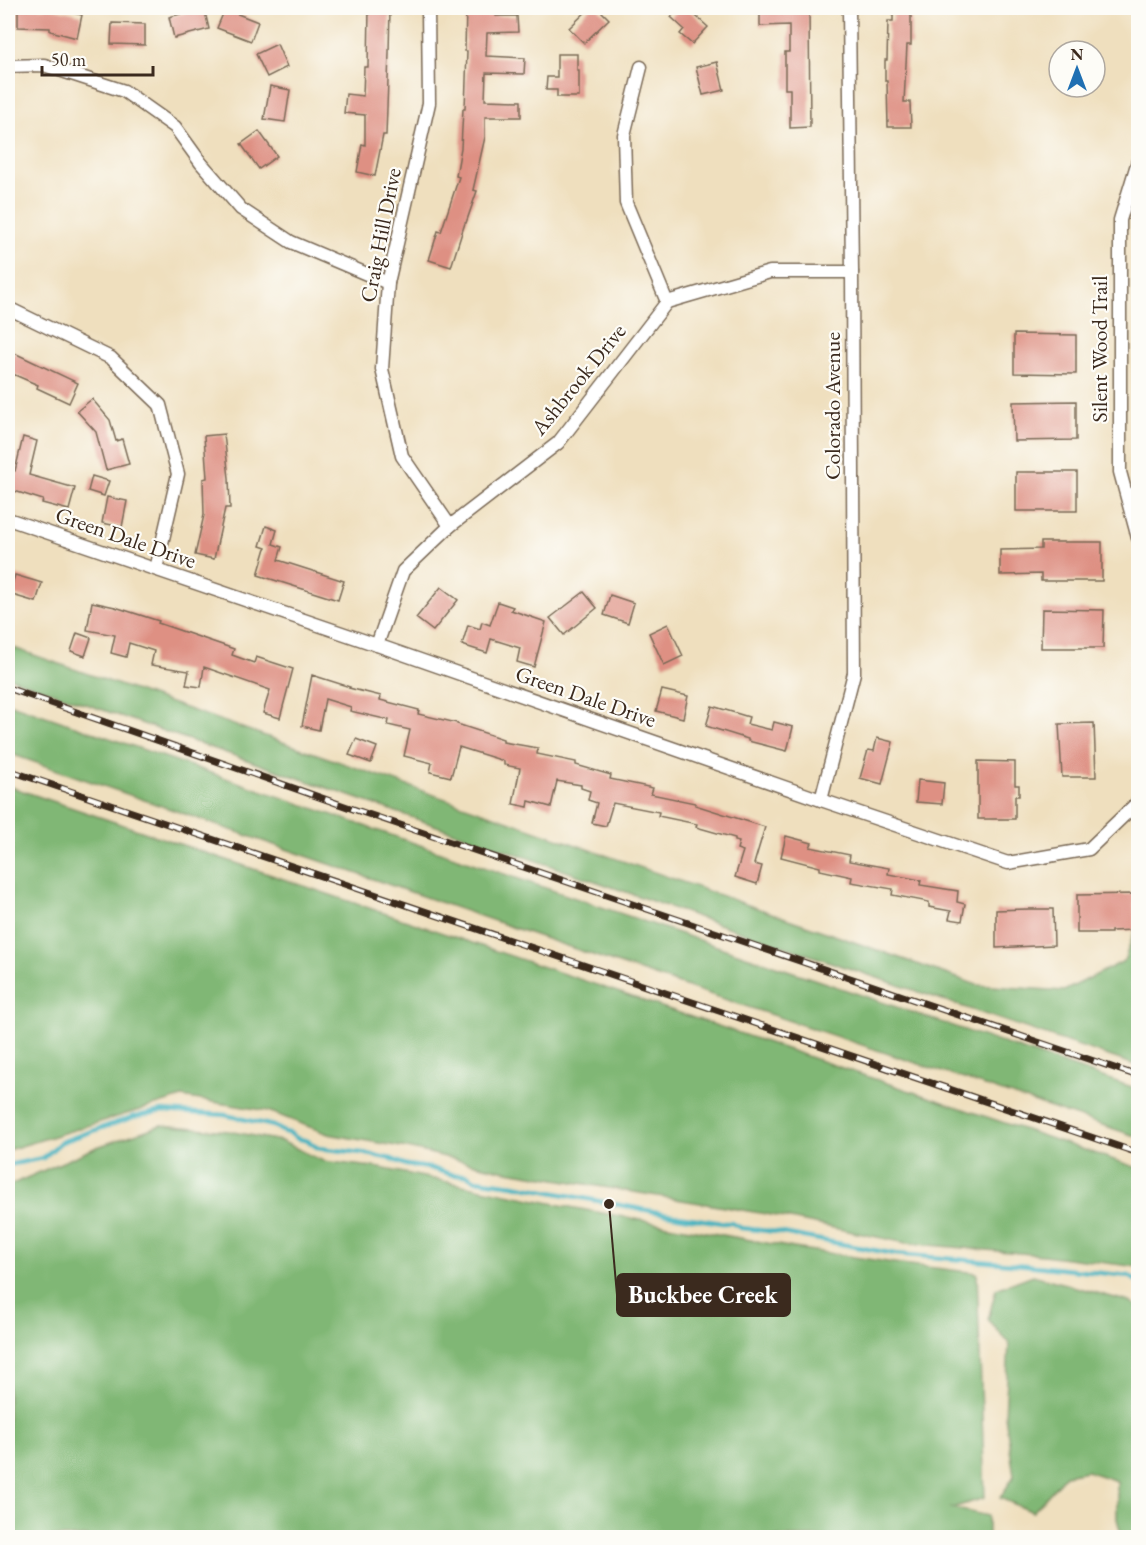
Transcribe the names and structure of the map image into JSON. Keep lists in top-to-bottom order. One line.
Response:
{"streets":{"street":["Craig Hill Drive","Silent Wood Trail","Ashbrook Drive","Colorado Avenue","Green Dale Drive"]},"crossings":[["Craig Hill Drive","Ashbrook Drive"],["Ashbrook Drive","Green Dale Drive"],["Colorado Avenue","Green Dale Drive"]],"places":["Buckbee Creek"],"scale_bar":"50 m","north":"top"}
